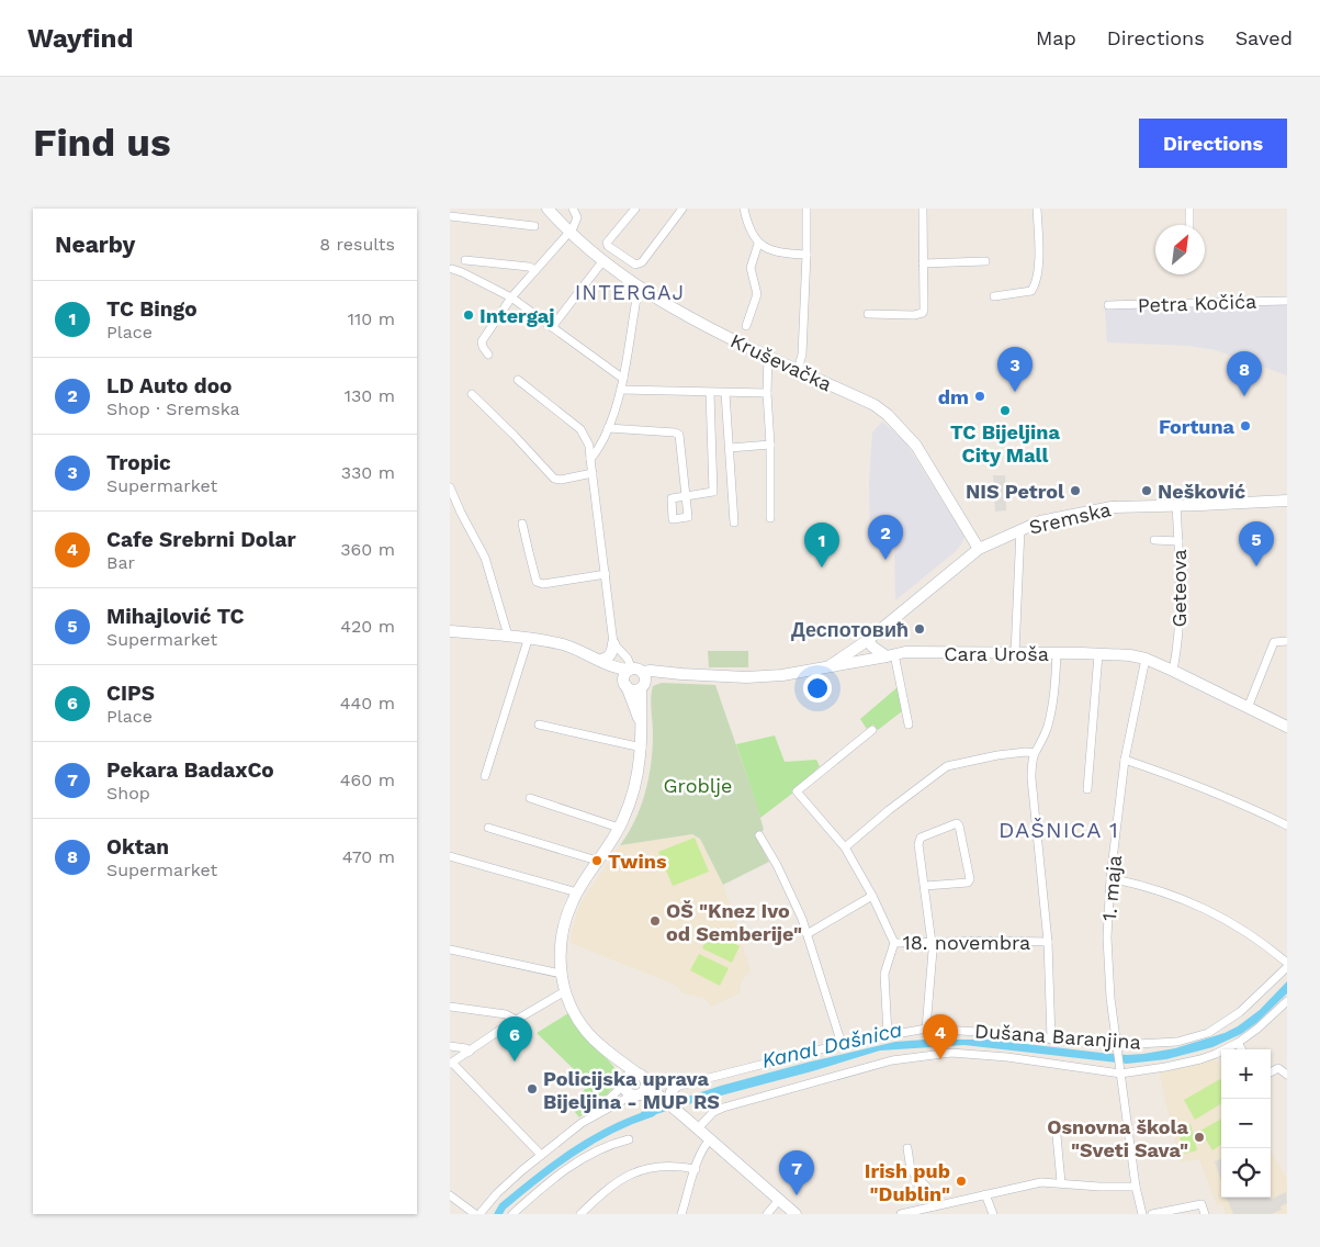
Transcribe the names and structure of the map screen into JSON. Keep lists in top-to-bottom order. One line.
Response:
{"streets":{"main road":["Kruševačka","Sremska","Cara Uroša"],"street":["Petra Kočića","Geteova","1. maja","18. novembra","Dušana Baranjina"]},"crossings":[["Kruševačka","Sremska"],["Sremska","Geteova"],["Sremska","Cara Uroša"],["Geteova","Cara Uroša"],["Cara Uroša","1. maja"],["1. maja","Dušana Baranjina"]],"districts":["INTERGAJ","DAŠNICA 1"],"water":["Kanal Dašnica"],"parks":["Groblje"],"places":["Intergaj","dm","TC Bijeljina City Mall","Fortuna","NIS Petrol","Nešković","Деспотовић","Twins","OŠ \"Knez Ivo od Semberije\"","Policijska uprava Bijeljina - MUP RS","Osnovna škola \"Sveti Sava\"","Irish pub \"Dublin\""],"north":"top right","page":{"header":"Wayfind","nav":["Map","Directions","Saved"],"buttons":"Directions","title":"Find us","heading":["Nearby","8 results"],"list":[{"mark":"1","name":"TC Bingo","note":"Place","value":"110 m"},{"mark":"2","name":"LD Auto doo","note":"Shop · Sremska","value":"130 m"},{"mark":"3","name":"Tropic","note":"Supermarket","value":"330 m"},{"mark":"4","name":"Cafe Srebrni Dolar","note":"Bar","value":"360 m"},{"mark":"5","name":"Mihajlović TC","note":"Supermarket","value":"420 m"},{"mark":"6","name":"CIPS","note":"Place","value":"440 m"},{"mark":"7","name":"Pekara BadaxCo","note":"Shop","value":"460 m"},{"mark":"8","name":"Oktan","note":"Supermarket","value":"470 m"}],"pins":["3","8","2","5","1","4","6","7"],"map_buttons":["+","−"]}}
